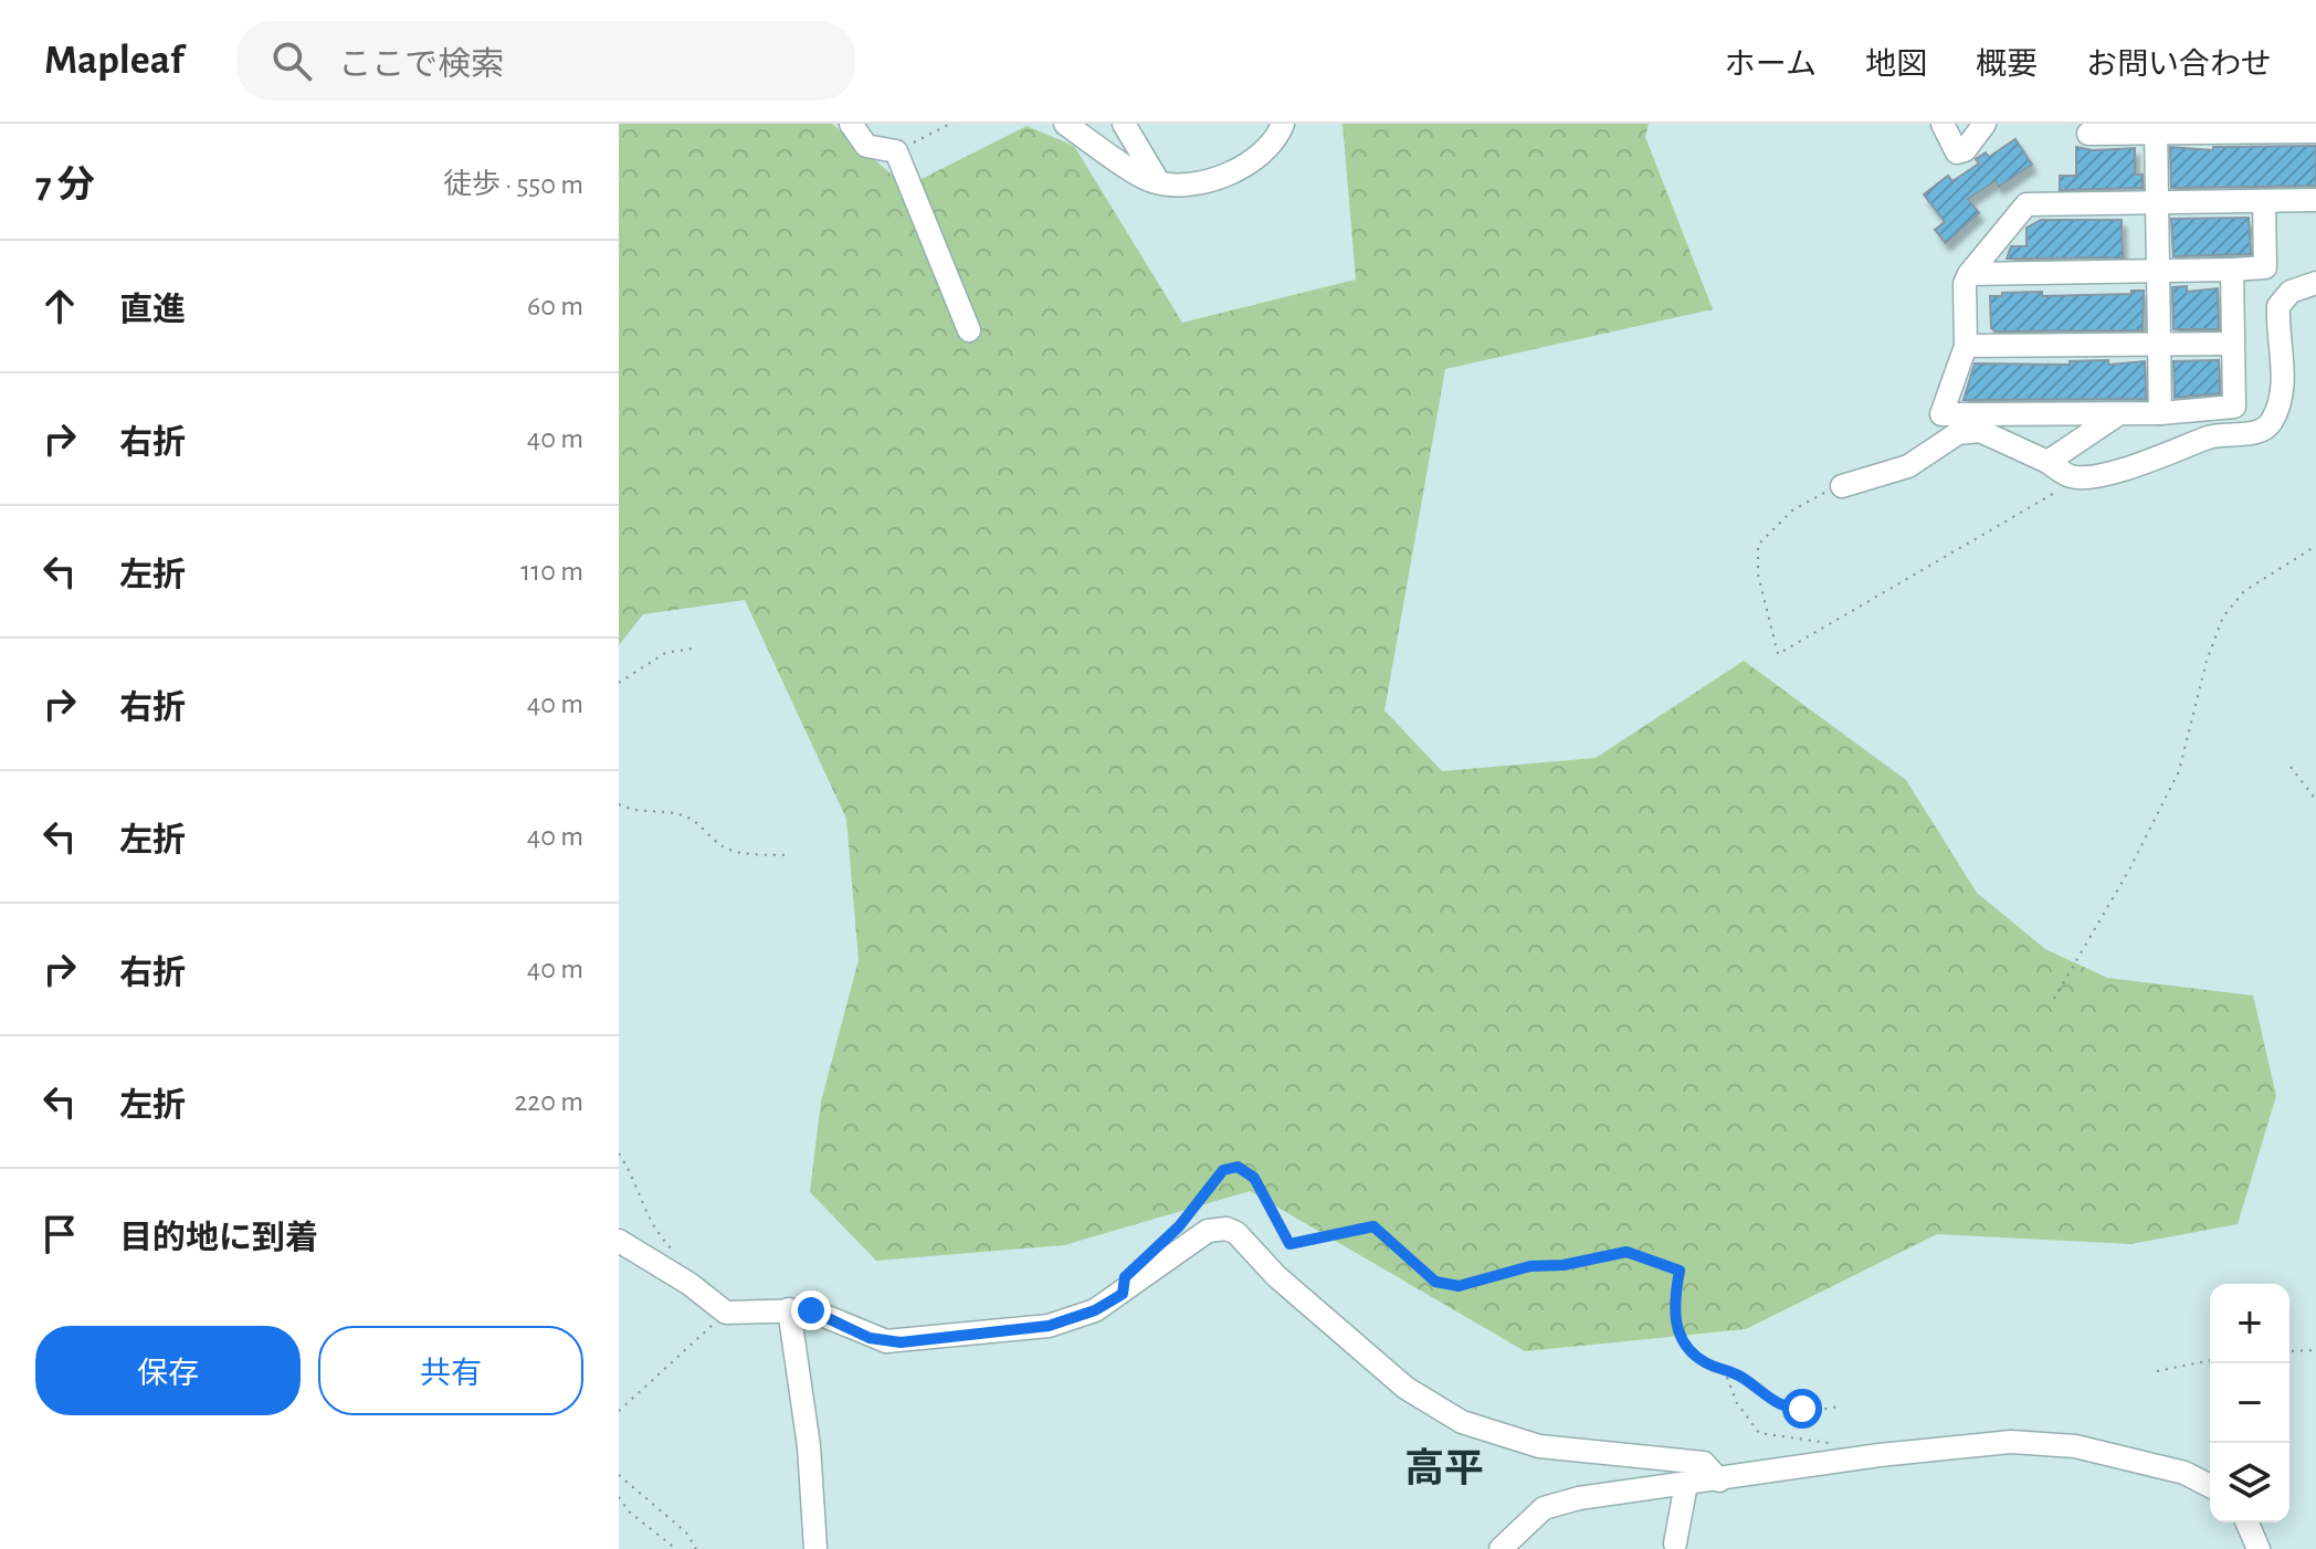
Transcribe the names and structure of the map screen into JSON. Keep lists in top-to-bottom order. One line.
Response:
{"districts":["高平"],"page":{"header":"Mapleaf","search":"ここで検索","nav":["ホーム","地図","概要","お問い合わせ"],"heading":["7 分","徒歩 · 550 m"],"list":[["直進","60 m"],["右折","40 m"],["左折","110 m"],["右折","40 m"],["左折","40 m"],["右折","40 m"],["左折","220 m"],"目的地に到着"],"map_buttons":["+","−"],"buttons":["保存","共有"]}}
